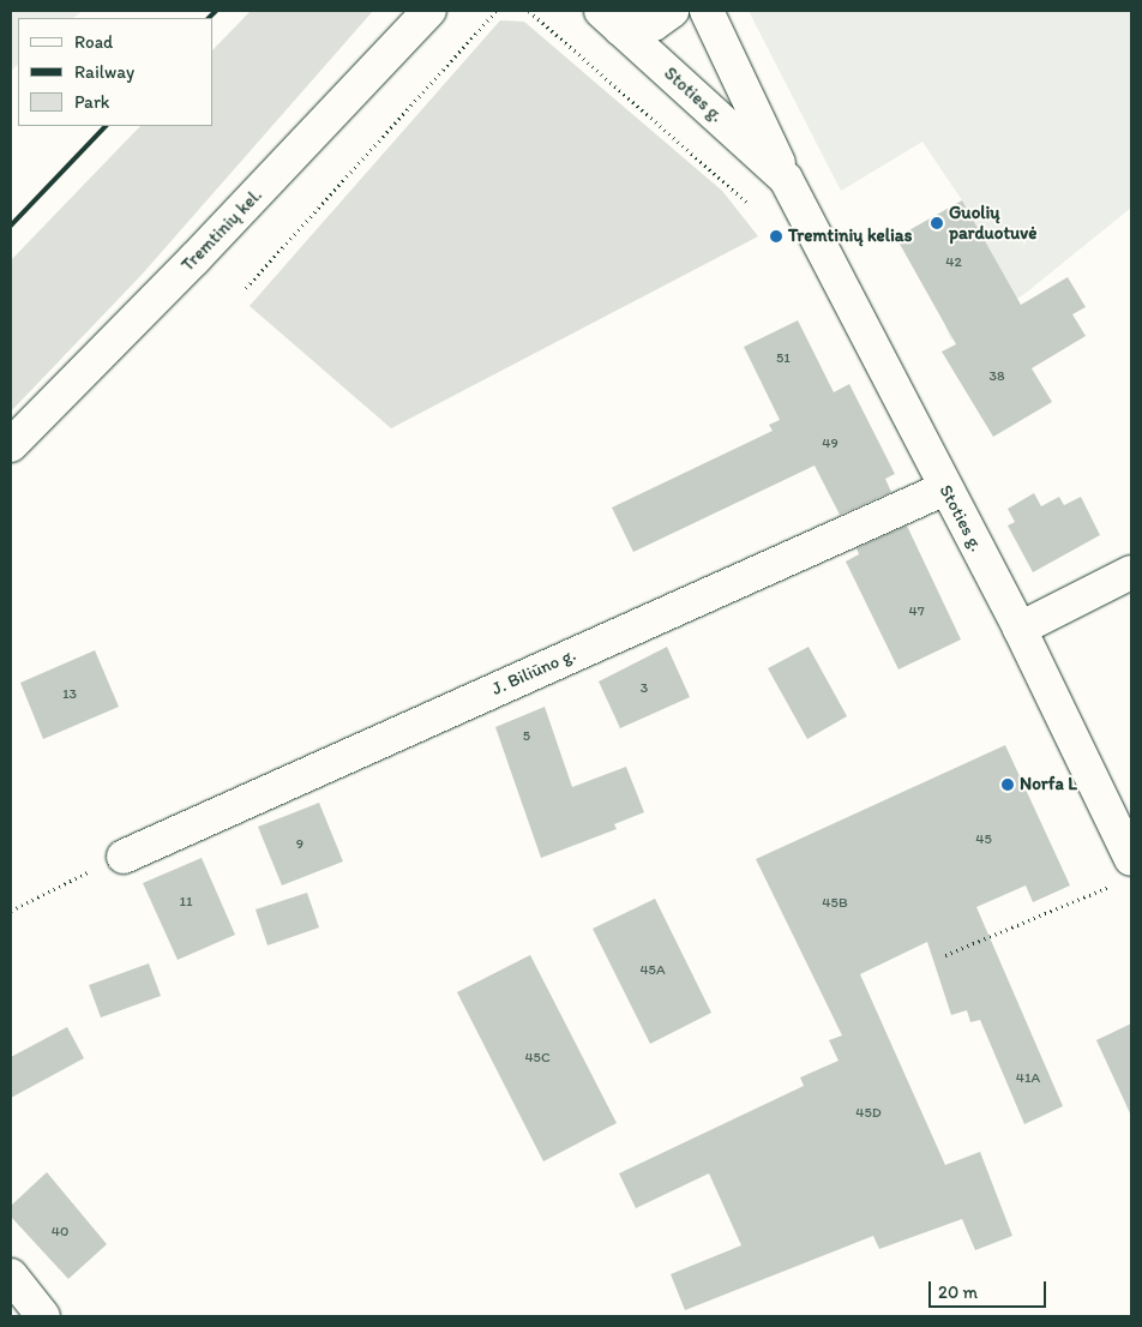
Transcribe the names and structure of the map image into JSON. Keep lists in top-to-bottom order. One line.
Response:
{"streets":{"street":["Stoties g.","Tremtinių kel.","J. Biliūno g."]},"crossings":[["Stoties g.","J. Biliūno g."]],"places":["Guolių parduotuvė","Tremtinių kelias","Norfa L"],"house_numbers":["42","51","38","49","47","3","13","5","45","9","11","45B","45A","45C","41A","45D","40"],"legend":["Road","Railway","Park"],"scale_bar":"20 m"}
